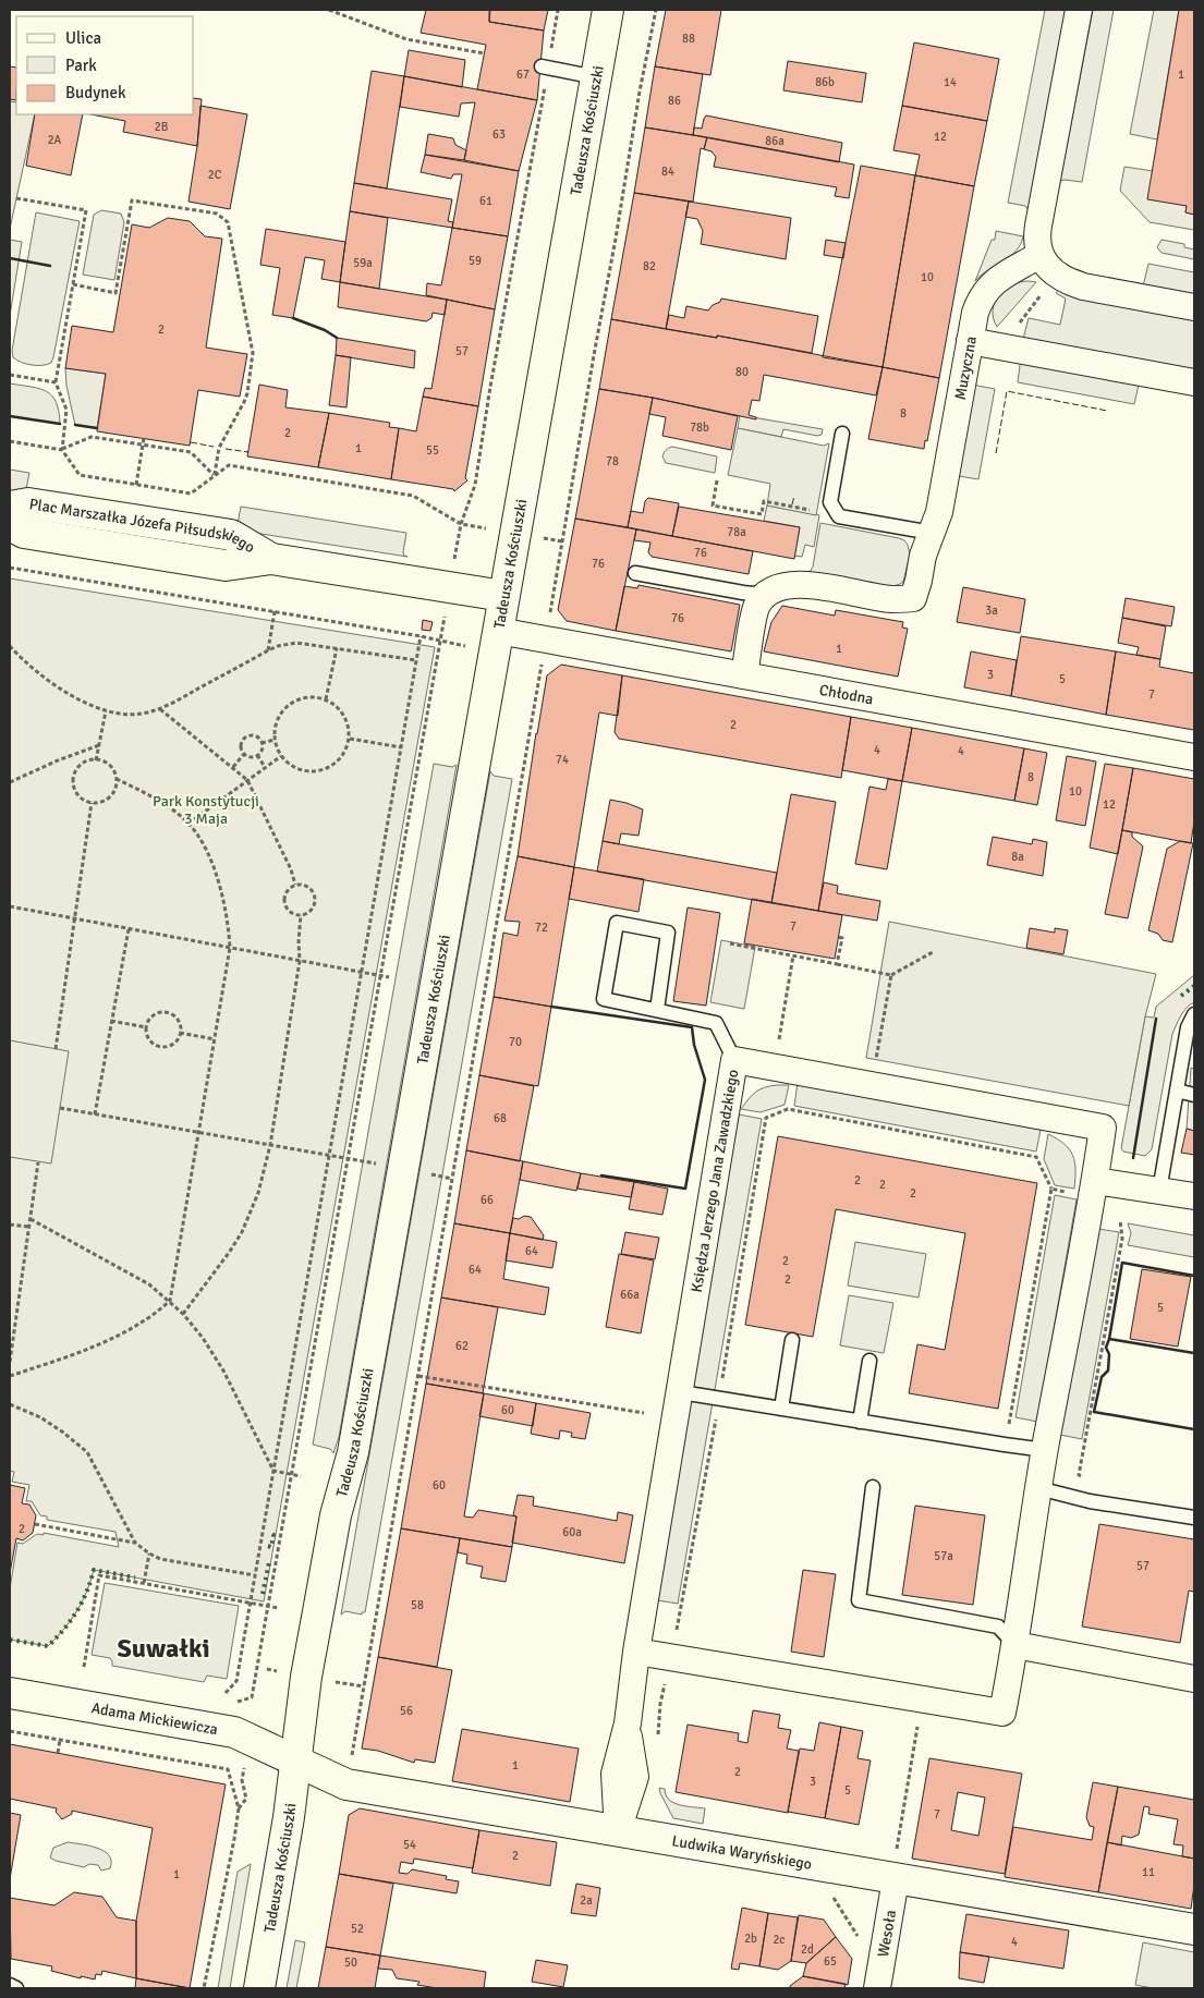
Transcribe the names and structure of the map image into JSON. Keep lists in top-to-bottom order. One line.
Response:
{"streets":{"street":["Tadeusza Kościuszki","Muzyczna","Plac Marszałka Józefa Piłsudskiego","Chłodna","Księdza Jerzego Jana Zawadzkiego","Adama Mickiewicza","Ludwika Waryńskiego","Wesoła"]},"crossings":[["Tadeusza Kościuszki","Plac Marszałka Józefa Piłsudskiego"],["Tadeusza Kościuszki","Chłodna"],["Tadeusza Kościuszki","Adama Mickiewicza"],["Tadeusza Kościuszki","Ludwika Waryńskiego"],["Księdza Jerzego Jana Zawadzkiego","Ludwika Waryńskiego"],["Adama Mickiewicza","Ludwika Waryńskiego"],["Ludwika Waryńskiego","Wesoła"]],"districts":["Suwałki"],"parks":["Park Konstytucji 3 Maja"],"house_numbers":["88","67","1","86b","14","86","2B","63","12","2A","86a","84","2C","61","59","59a","82","10","2","57","80","8","78b","2","1","55","78","78a","76","76","3a","76","1","3","5","7","2","4","4","74","8","10","12","8a","7","72","70","68","2","2","2","66","64","2","64","2","66a","5","62","60","60","2","60a","57a","57","58","56","1","2","3","5","7","54","2","11","1","2a","52","2b","2c","4","2d","65","50"],"legend":["Ulica","Park","Budynek"]}
